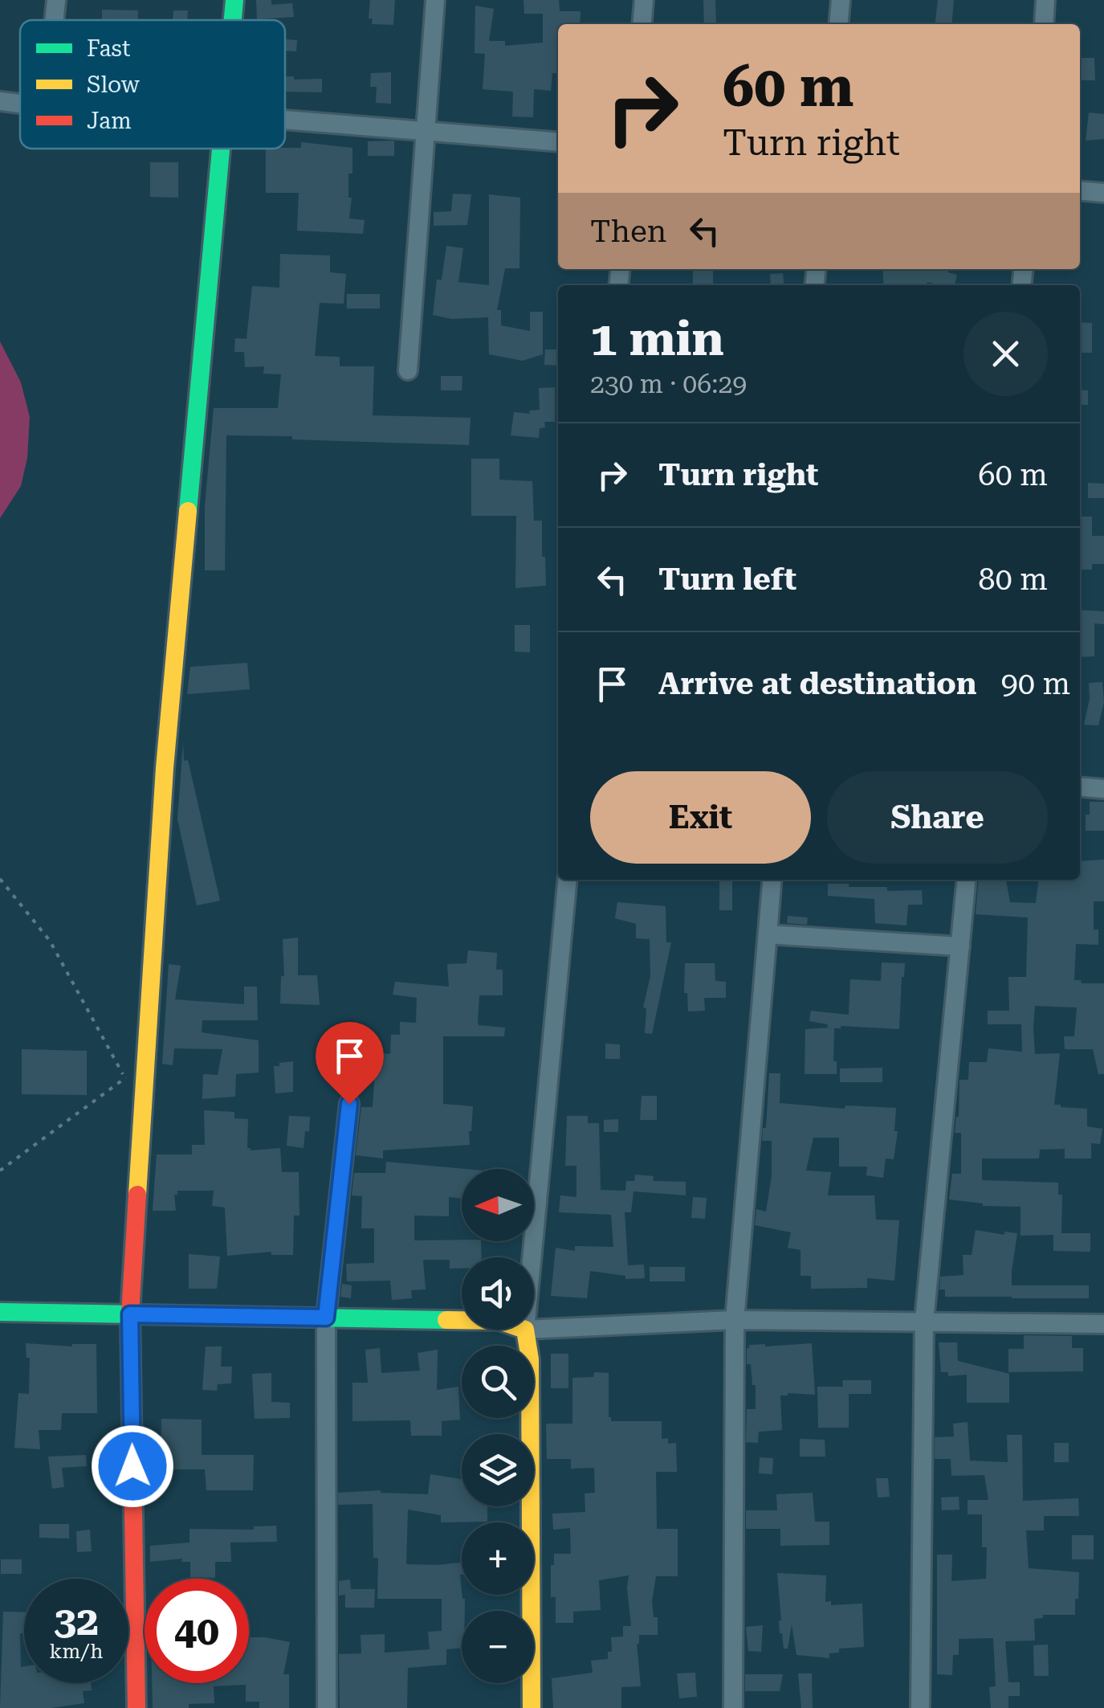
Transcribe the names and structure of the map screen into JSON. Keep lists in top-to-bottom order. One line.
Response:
{"legend":["Fast","Slow","Jam"],"north":"left","page":{"turn":["60 m","Turn right"],"then":"Then","heading":["1 min","230 m · 06:29"],"list":[{"name":"Turn right","value":"60 m"},{"name":"Turn left","value":"80 m"},{"name":"Arrive at destination","value":"90 m"}],"buttons":["Exit","Share"],"map_buttons":["+","−"],"speed":"32 km/h","limit":"40"}}
